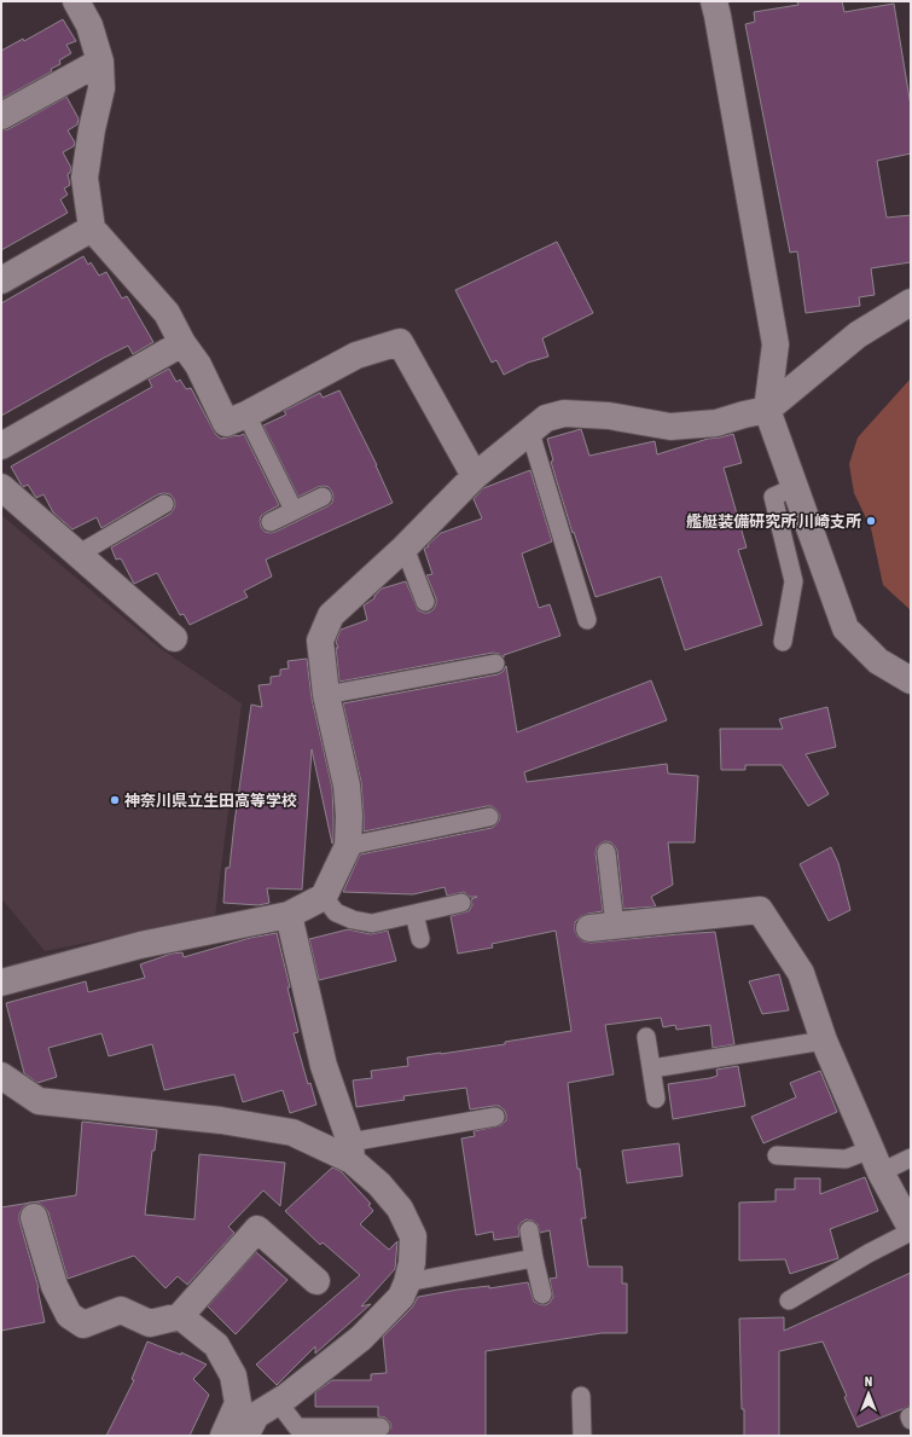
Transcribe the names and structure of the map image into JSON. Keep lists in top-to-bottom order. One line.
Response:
{"places":["艦艇装備研究所 川崎支所","神奈川県立生田高等学校"],"north":"top"}
